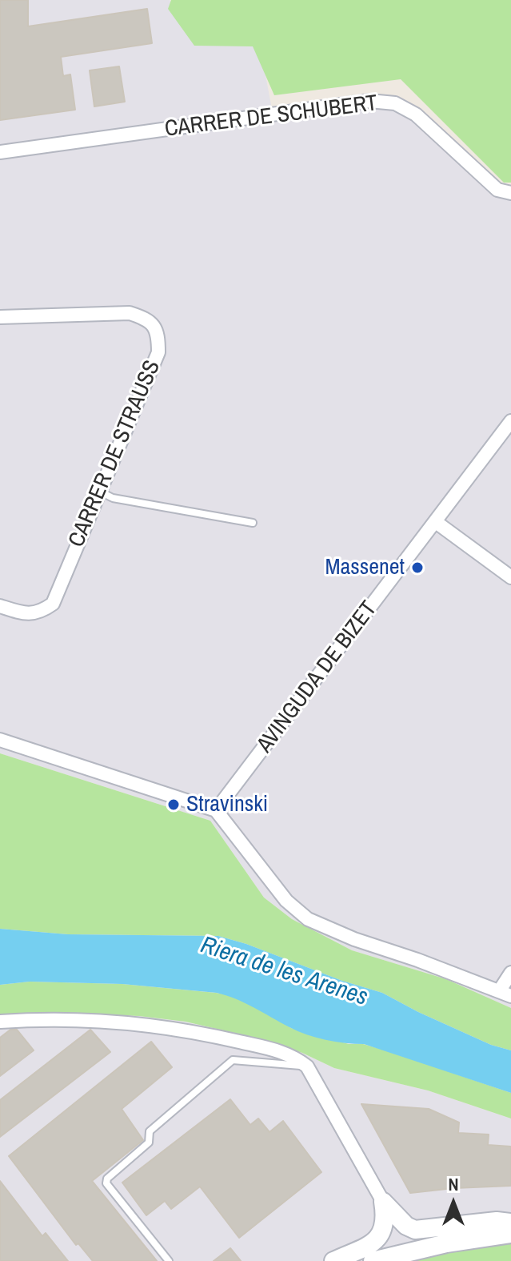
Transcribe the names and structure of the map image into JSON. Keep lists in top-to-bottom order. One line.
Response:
{"streets":{"street":["CARRER DE SCHUBERT","CARRER DE STRAUSS","AVINGUDA DE BIZET"]},"water":["Riera de les Arenes"],"places":["Massenet","Stravinski"],"north":"top"}
